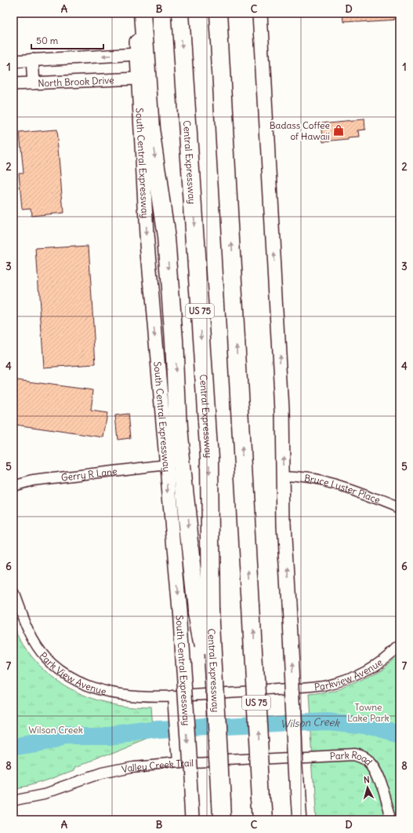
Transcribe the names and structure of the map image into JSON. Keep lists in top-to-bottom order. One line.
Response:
{"streets":{"highway":["Central Expressway","US 75"],"main road":["South Central Expressway"],"street":["North Brook Drive","Gerry R Lane","Bruce Luster Place","Park View Avenue","Parkview Avenue","Park Road","Valley Creek Trail"]},"crossings":[["North Brook Drive","South Central Expressway"],["South Central Expressway","Gerry R Lane"],["Park View Avenue","Parkview Avenue"],["Park Road","Valley Creek Trail"]],"water":["Wilson Creek"],"parks":["Towne Lake Park","Wilson Creek"],"places":{"shop":["Badass Coffee of Hawaii"]},"scale_bar":"50 m","north":"top","grid":{"columns":["A","B","C","D"],"rows":["1","2","3","4","5","6","7","8"]}}
